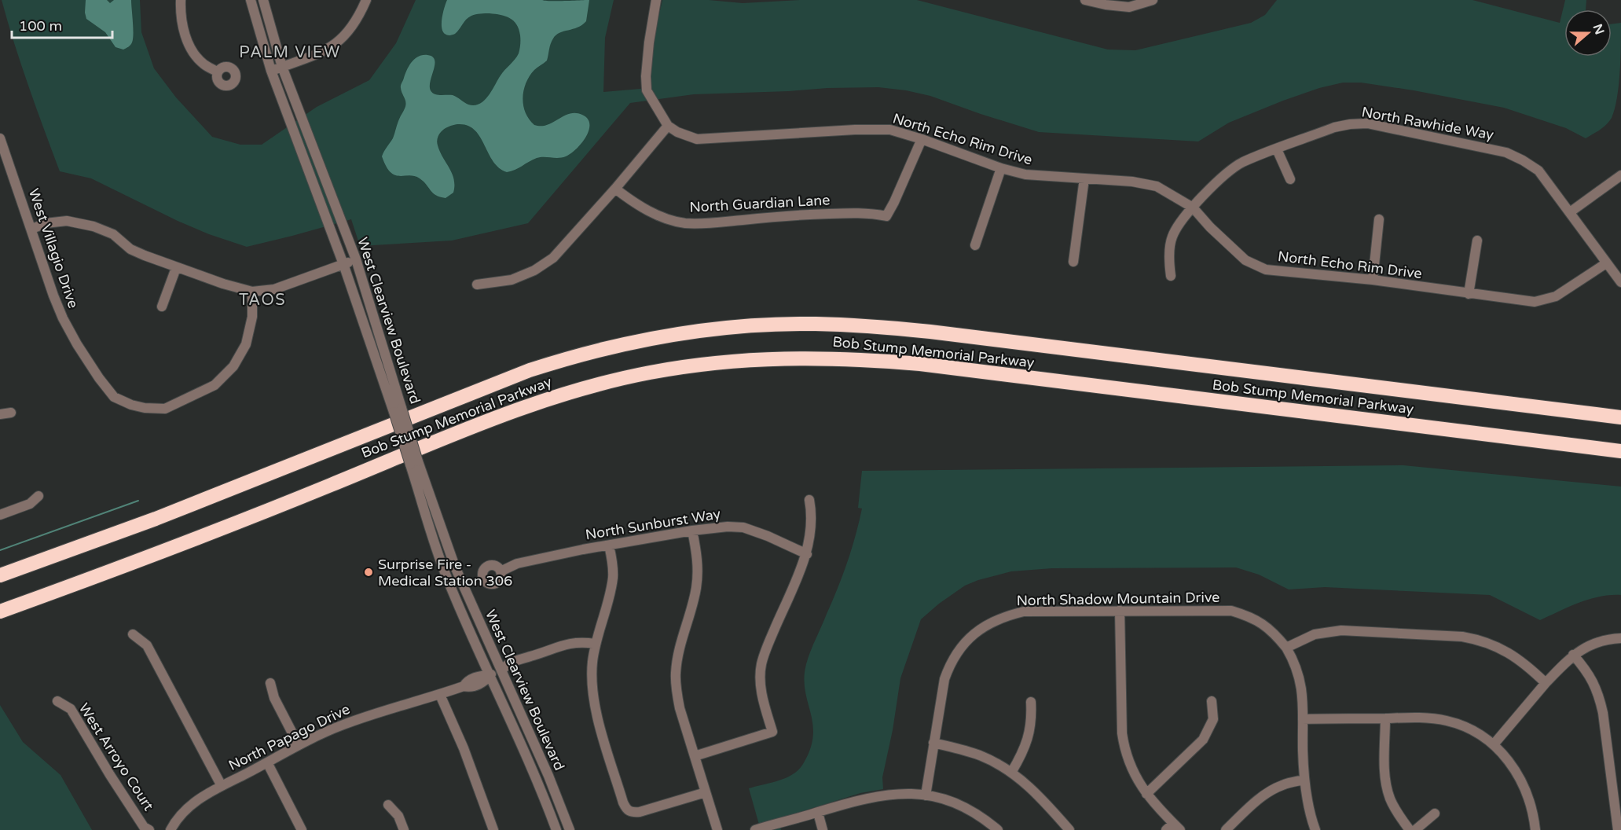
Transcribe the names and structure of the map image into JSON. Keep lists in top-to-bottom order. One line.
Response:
{"streets":{"highway":["Bob Stump Memorial Parkway"],"street":["North Rawhide Way","North Echo Rim Drive","North Guardian Lane","West Villagio Drive","West Clearview Boulevard","North Sunburst Way","North Shadow Mountain Drive","North Papago Drive","West Arroyo Court"]},"crossings":[["North Rawhide Way","North Echo Rim Drive"],["North Echo Rim Drive","North Guardian Lane"],["West Clearview Boulevard","North Papago Drive"]],"districts":["PALM VIEW","TAOS"],"places":["Surprise Fire - Medical Station 306"],"scale_bar":"100 m","north":"right"}
